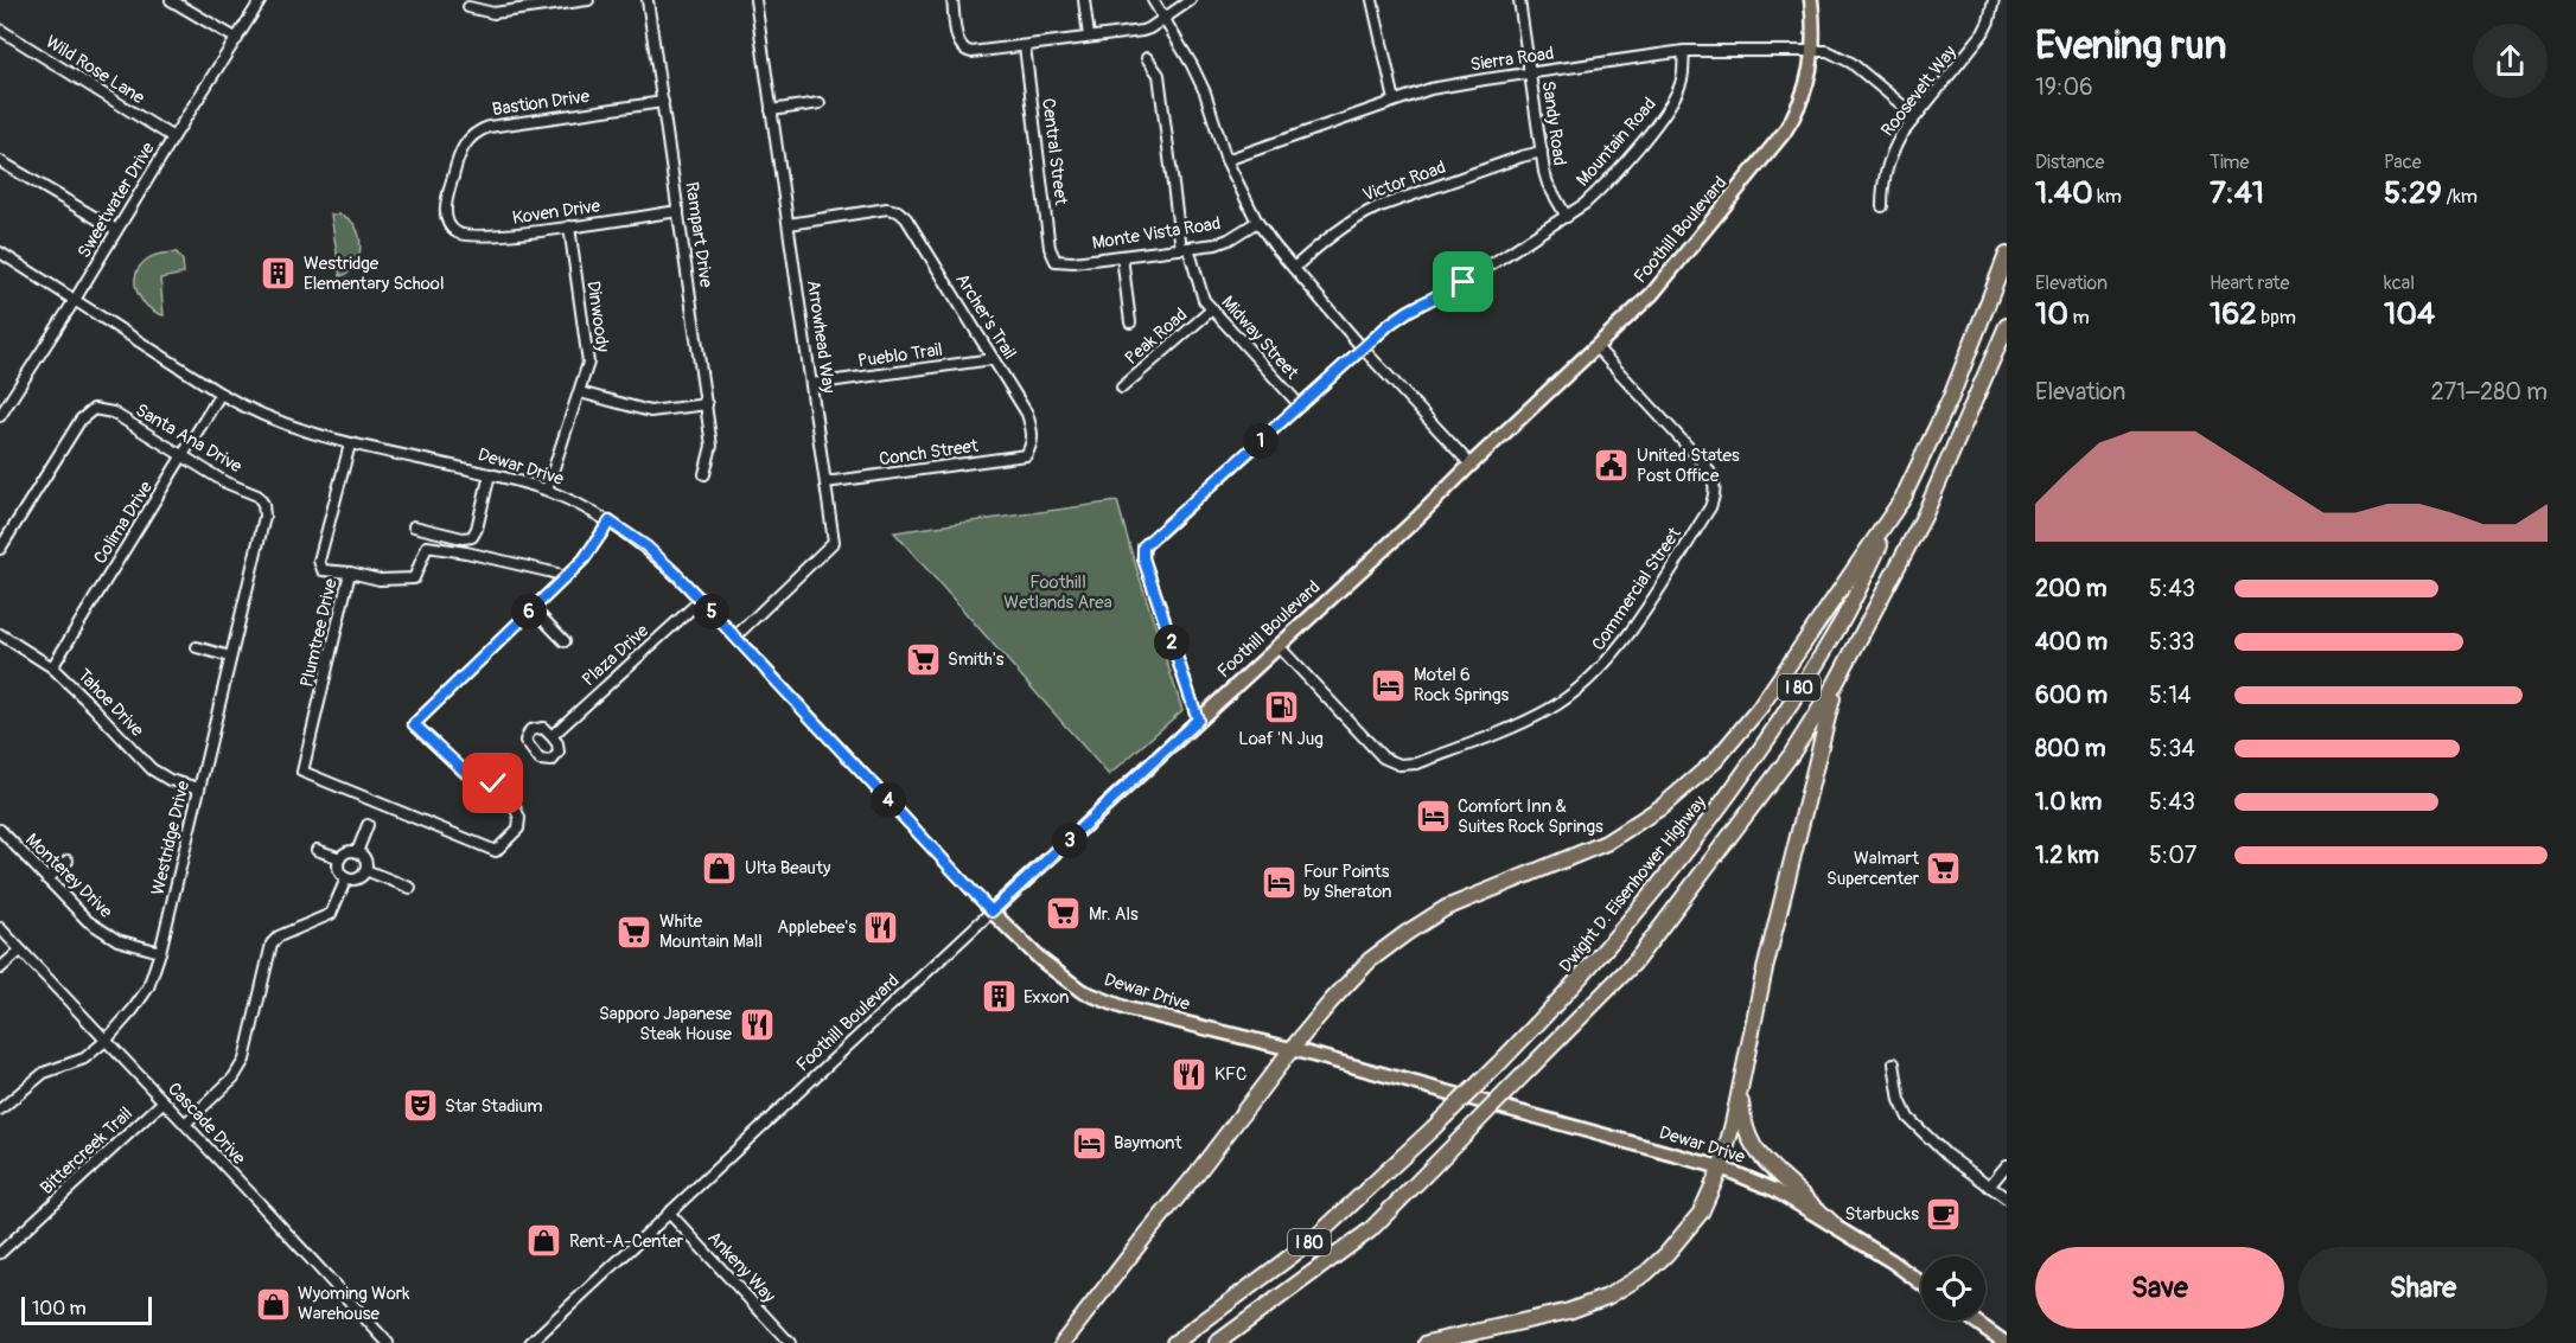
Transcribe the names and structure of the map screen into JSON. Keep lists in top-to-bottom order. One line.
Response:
{"streets":{"highway":["I 80","Dwight D. Eisenhower Highway"],"main road":["Foothill Boulevard","Dewar Drive"],"street":["Sierra Road","Wild Rose Lane","Roosevelt Way","Bastion Drive","Sandy Road","Mountain Road","Central Street","Victor Road","Sweetwater Drive","Koven Drive","Monte Vista Road","Rampart Drive","Dinwoody","Archer's Trail","Arrowhead Way","Peak Road","Midway Street","Pueblo Trail","Santa Ana Drive","Conch Street","Colima Drive","Commercial Street","Plumtree Drive","Plaza Drive","Tahoe Drive","Westridge Drive","Monterey Drive","Cascade Drive","Bittercreek Trail","Ankeny Way"]},"crossings":[["Sierra Road","Roosevelt Way"],["Sierra Road","Sandy Road"],["Sierra Road","Mountain Road"],["Sierra Road","Foothill Boulevard"],["Wild Rose Lane","Sweetwater Drive"],["Bastion Drive","Koven Drive"],["Bastion Drive","Rampart Drive"],["Sandy Road","Mountain Road"],["Sandy Road","Victor Road"],["Mountain Road","Foothill Boulevard"],["Mountain Road","Midway Street"],["Central Street","Monte Vista Road"],["Sweetwater Drive","Dewar Drive"],["Koven Drive","Rampart Drive"],["Koven Drive","Dinwoody"],["Foothill Boulevard","Dewar Drive"],["Foothill Boulevard","Commercial Street"],["Foothill Boulevard","Ankeny Way"],["Monte Vista Road","Midway Street"],["Dinwoody","Dewar Drive"],["Archer's Trail","Arrowhead Way"],["Archer's Trail","Pueblo Trail"],["Archer's Trail","Conch Street"],["Arrowhead Way","Pueblo Trail"],["Arrowhead Way","Conch Street"],["Arrowhead Way","Dewar Drive"],["Peak Road","Midway Street"],["Santa Ana Drive","Colima Drive"],["Santa Ana Drive","Westridge Drive"],["Dewar Drive","Colima Drive"],["Dewar Drive","Plumtree Drive"],["Dewar Drive","Plaza Drive"],["Colima Drive","Tahoe Drive"],["Tahoe Drive","Westridge Drive"],["Westridge Drive","Monterey Drive"],["Westridge Drive","Cascade Drive"],["Cascade Drive","Bittercreek Trail"]],"parks":["Foothill Wetlands Area"],"places":{"building":["Westridge Elementary School","Exxon"],"public building":["United States Post Office"],"supermarket":["Smith's","Walmart Supercenter","Mr. Als","White Mountain Mall"],"hotel":["Motel 6 Rock Springs","Comfort Inn & Suites Rock Springs","Four Points by Sheraton","Baymont"],"fuel station":["Loaf 'N Jug"],"shop":["Ulta Beauty","Rent-A-Center","Wyoming Work Warehouse"],"restaurant":["Applebee's","Sapporo Japanese Steak House","KFC"],"theatre":["Star Stadium"],"cafe":["Starbucks"]},"scale_bar":"100 m","page":{"heading":["Evening run","19:06"],"stats":[["Distance","1.40 km"],["Time","7:41"],["Pace","5:29 /km"],["Elevation","10 m"],["Heart rate","162 bpm"],["kcal","104"]],"chart":["Elevation","271–280 m"],"pins":["1","5","6","2","4","3"],"list":[{"name":"200 m","note":"5:43"},{"name":"400 m","note":"5:33"},{"name":"600 m","note":"5:14"},{"name":"800 m","note":"5:34"},{"name":"1.0 km","note":"5:43"},{"name":"1.2 km","note":"5:07"}],"buttons":["Save","Share"],"scale":"100 m"}}
